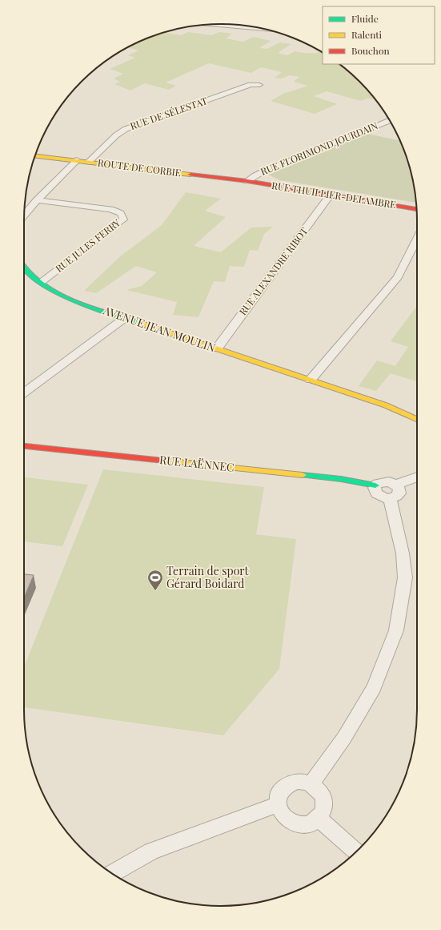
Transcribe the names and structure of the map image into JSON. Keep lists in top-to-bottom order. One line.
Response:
{"streets":{"street":["RUE DE SÉLESTAT","RUE FLORIMOND JOURDAIN","ROUTE DE CORBIE","RUE THUILLIER-DELAMBRE","RUE JULES FERRY","RUE ALEXANDRE RIBOT","AVENUE JEAN MOULIN","RUE LAËNNEC"]},"crossings":[["RUE DE SÉLESTAT","ROUTE DE CORBIE"],["RUE FLORIMOND JOURDAIN","ROUTE DE CORBIE"],["RUE FLORIMOND JOURDAIN","RUE THUILLIER-DELAMBRE"],["ROUTE DE CORBIE","RUE THUILLIER-DELAMBRE"],["RUE THUILLIER-DELAMBRE","RUE ALEXANDRE RIBOT"],["RUE JULES FERRY","AVENUE JEAN MOULIN"],["RUE ALEXANDRE RIBOT","AVENUE JEAN MOULIN"]],"places":{"sports":["Terrain de sport Gérard Boidard"]},"legend":["Fluide","Ralenti","Bouchon"]}
